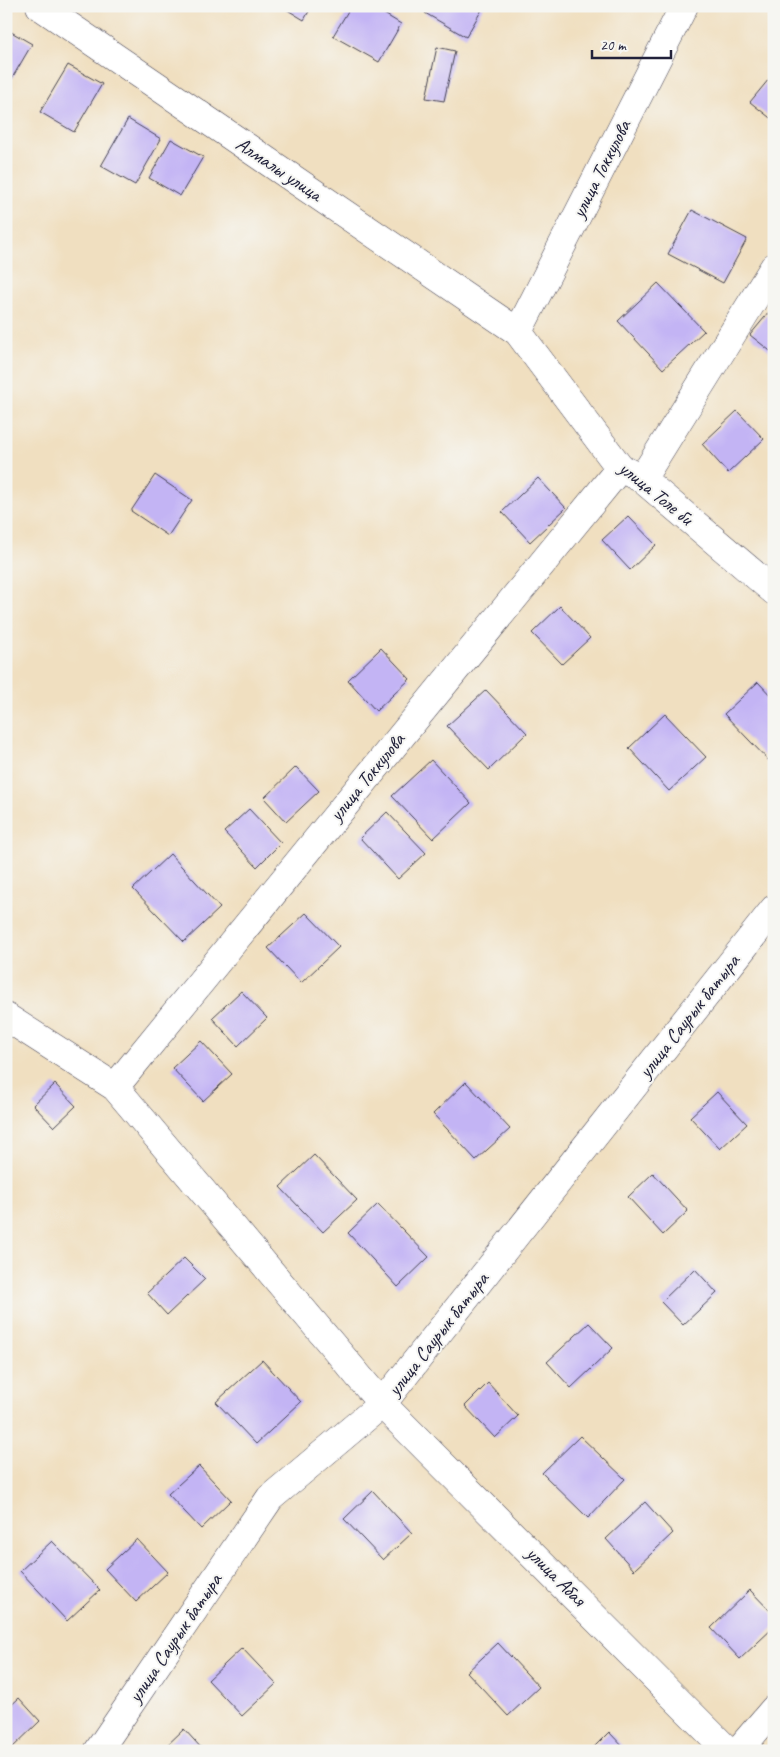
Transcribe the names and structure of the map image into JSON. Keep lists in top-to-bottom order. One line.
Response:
{"streets":{"street":["Алмалы улица","улица Токкулова","улица Толе би","улица Саурык батыра","улица Абая"]},"crossings":[["Алмалы улица","улица Токкулова"],["Алмалы улица","улица Толе би"],["улица Токкулова","улица Толе би"],["улица Токкулова","улица Абая"],["улица Саурык батыра","улица Абая"]],"scale_bar":"20 m"}
